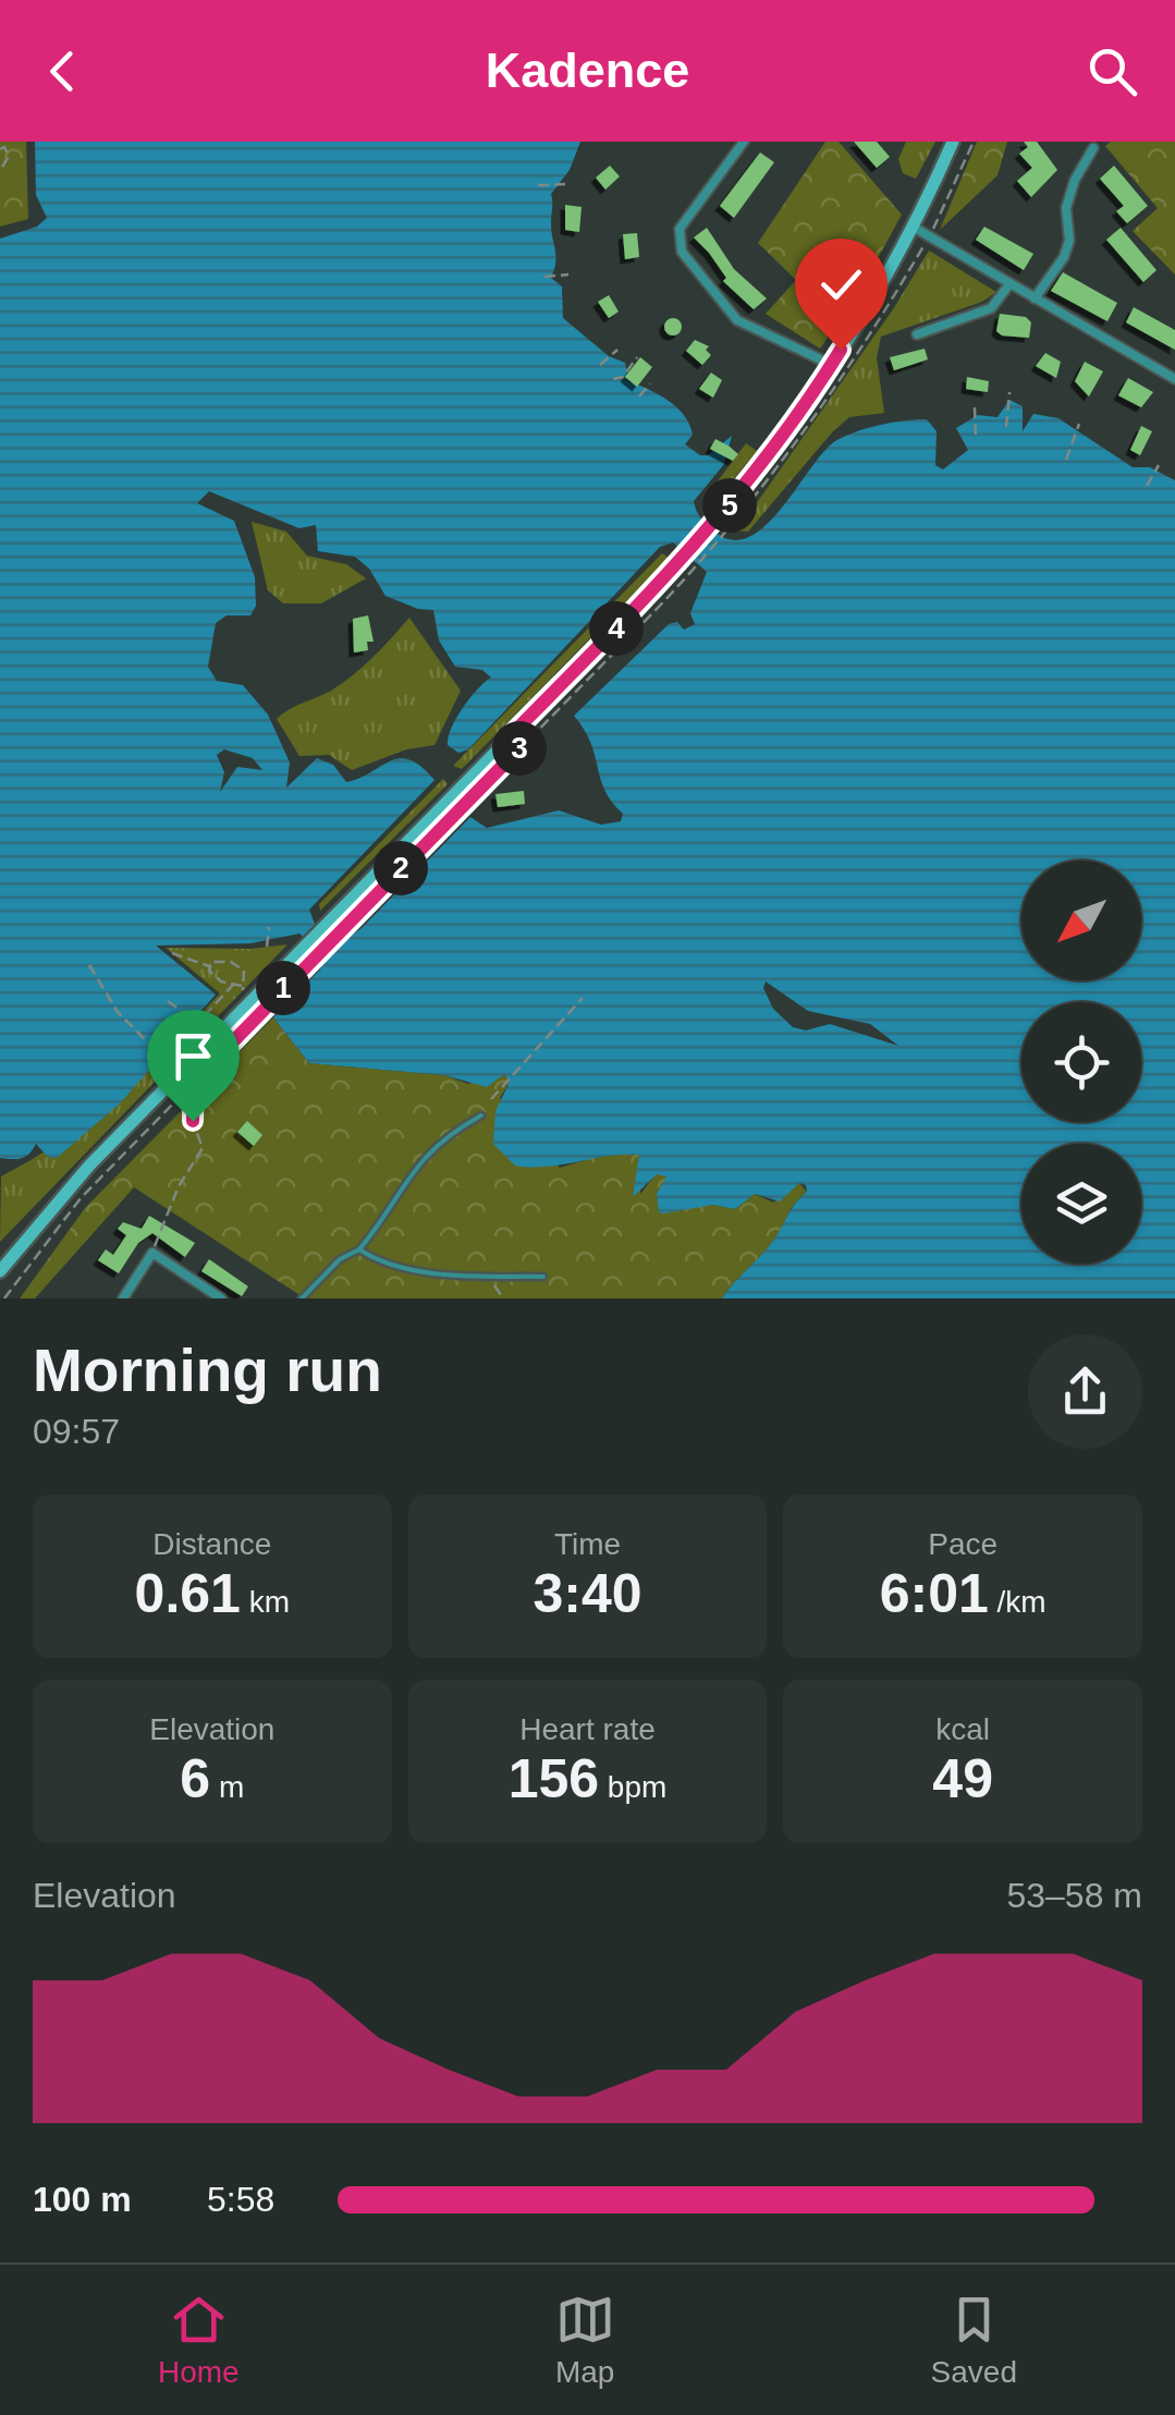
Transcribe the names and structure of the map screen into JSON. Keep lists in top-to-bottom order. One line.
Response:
{"north":"bottom left","page":{"header":"Kadence","pins":["5","4","3","2","1"],"heading":["Morning run","09:57"],"stats":[["Distance","0.61 km"],["Time","3:40"],["Pace","6:01 /km"],["Elevation","6 m"],["Heart rate","156 bpm"],["kcal","49"]],"chart":["Elevation","53–58 m"],"list":[{"name":"100 m","note":"5:58"}],"tabs":["Home","Map","Saved"]}}
